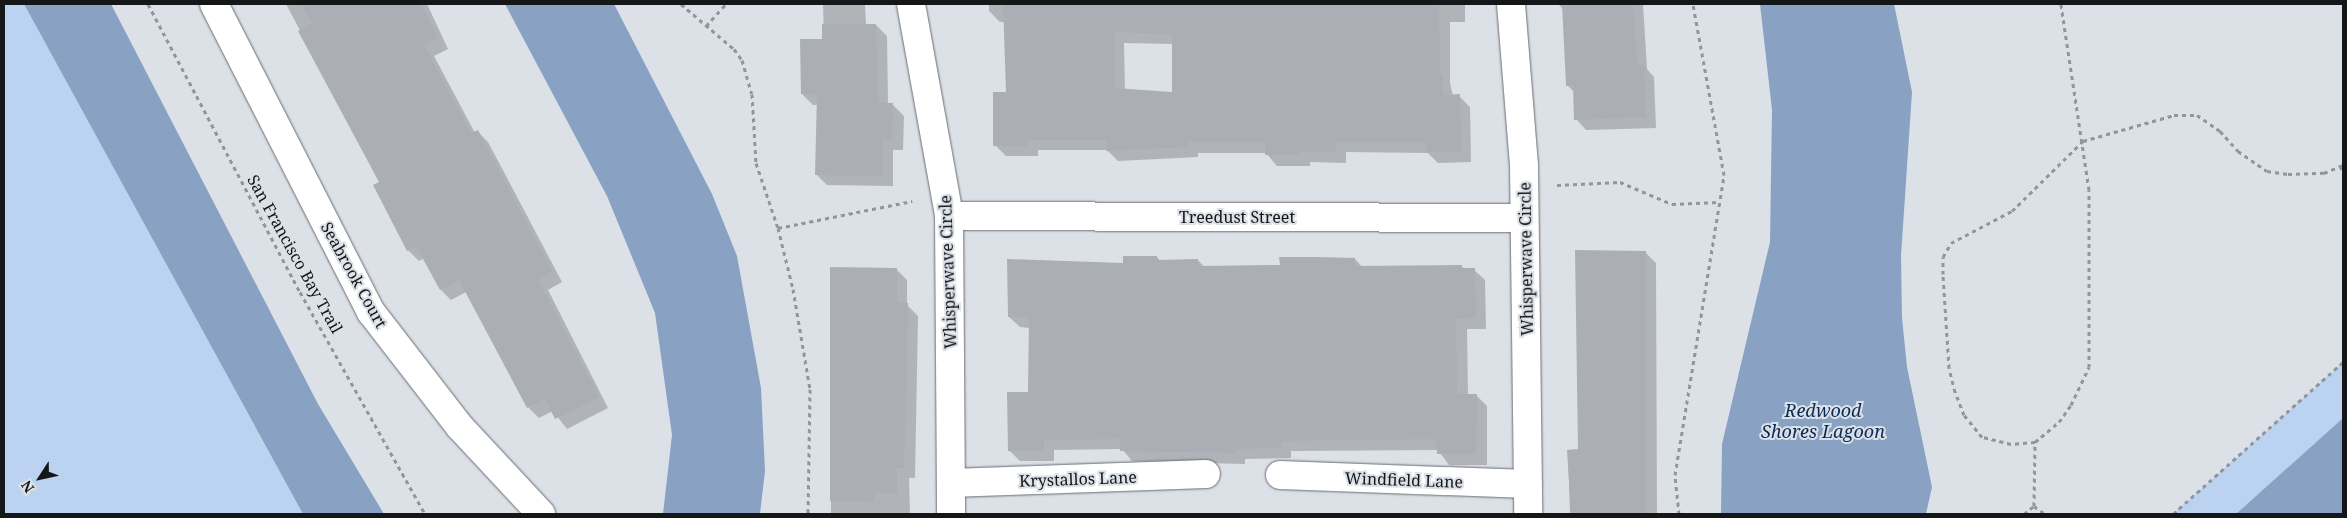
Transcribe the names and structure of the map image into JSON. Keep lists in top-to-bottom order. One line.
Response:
{"streets":{"street":["Treedust Street","Whisperwave Circle","Seabrook Court","Krystallos Lane","Windfield Lane"],"path":["San Francisco Bay Trail"]},"crossings":[["Treedust Street","Whisperwave Circle"],["Whisperwave Circle","Krystallos Lane"],["Whisperwave Circle","Windfield Lane"]],"water":["Redwood Shores Lagoon"],"north":"bottom left"}
